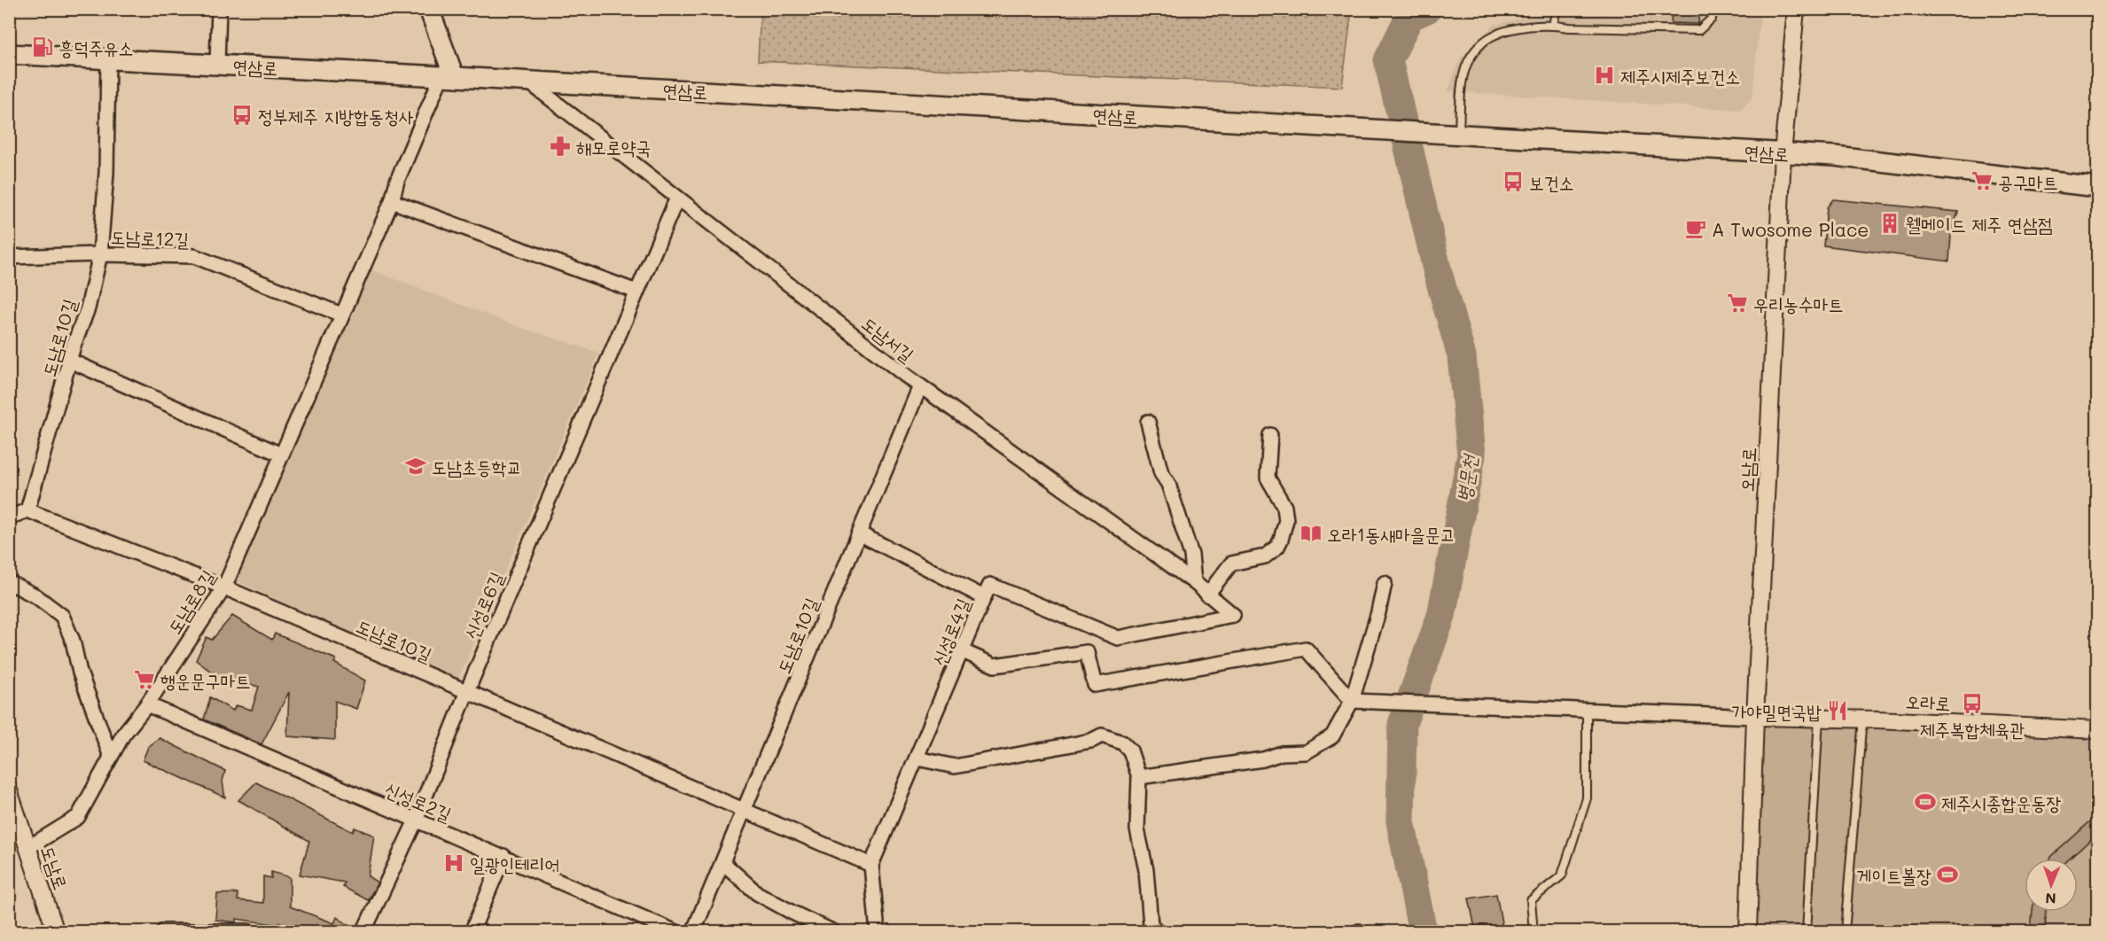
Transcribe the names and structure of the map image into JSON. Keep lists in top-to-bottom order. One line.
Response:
{"streets":{"main road":["연삼로"],"street":["도남로12길","도남로10길","도남서길","오남로","도남로8길","신성로6길","신성로4길","오라로","신성로2길","도남로"]},"crossings":[["연삼로","도남로10길"],["연삼로","도남서길"],["연삼로","오남로"],["연삼로","도남로8길"],["도남로12길","도남로10길"],["도남로12길","도남로8길"],["도남로10길","도남로8길"],["도남로10길","신성로6길"],["도남로10길","신성로4길"],["도남서길","신성로6길"],["도남서길","신성로4길"],["오남로","오라로"],["도남로8길","신성로2길"],["도남로8길","도남로"],["신성로6길","신성로2길"]],"water":["병문천"],"places":{"fuel station":["흥덕주유소"],"hospital":["제주시제주보건소","일광인테리어"],"bus stop":["정부제주 지방합동청사","보건소","제주복합체육관"],"pharmacy":["해모로약국"],"supermarket":["공구마트","우리농수마트","행운문구마트"],"building":["웰메이드 제주 연삼점"],"cafe":["A Twosome Place"],"school or university":["도남초등학교"],"library":["오라1동새마을문고"],"restaurant":["가야밀면국밥"],"sports":["제주시종합운동장","게이트볼장"]},"north":"bottom"}
